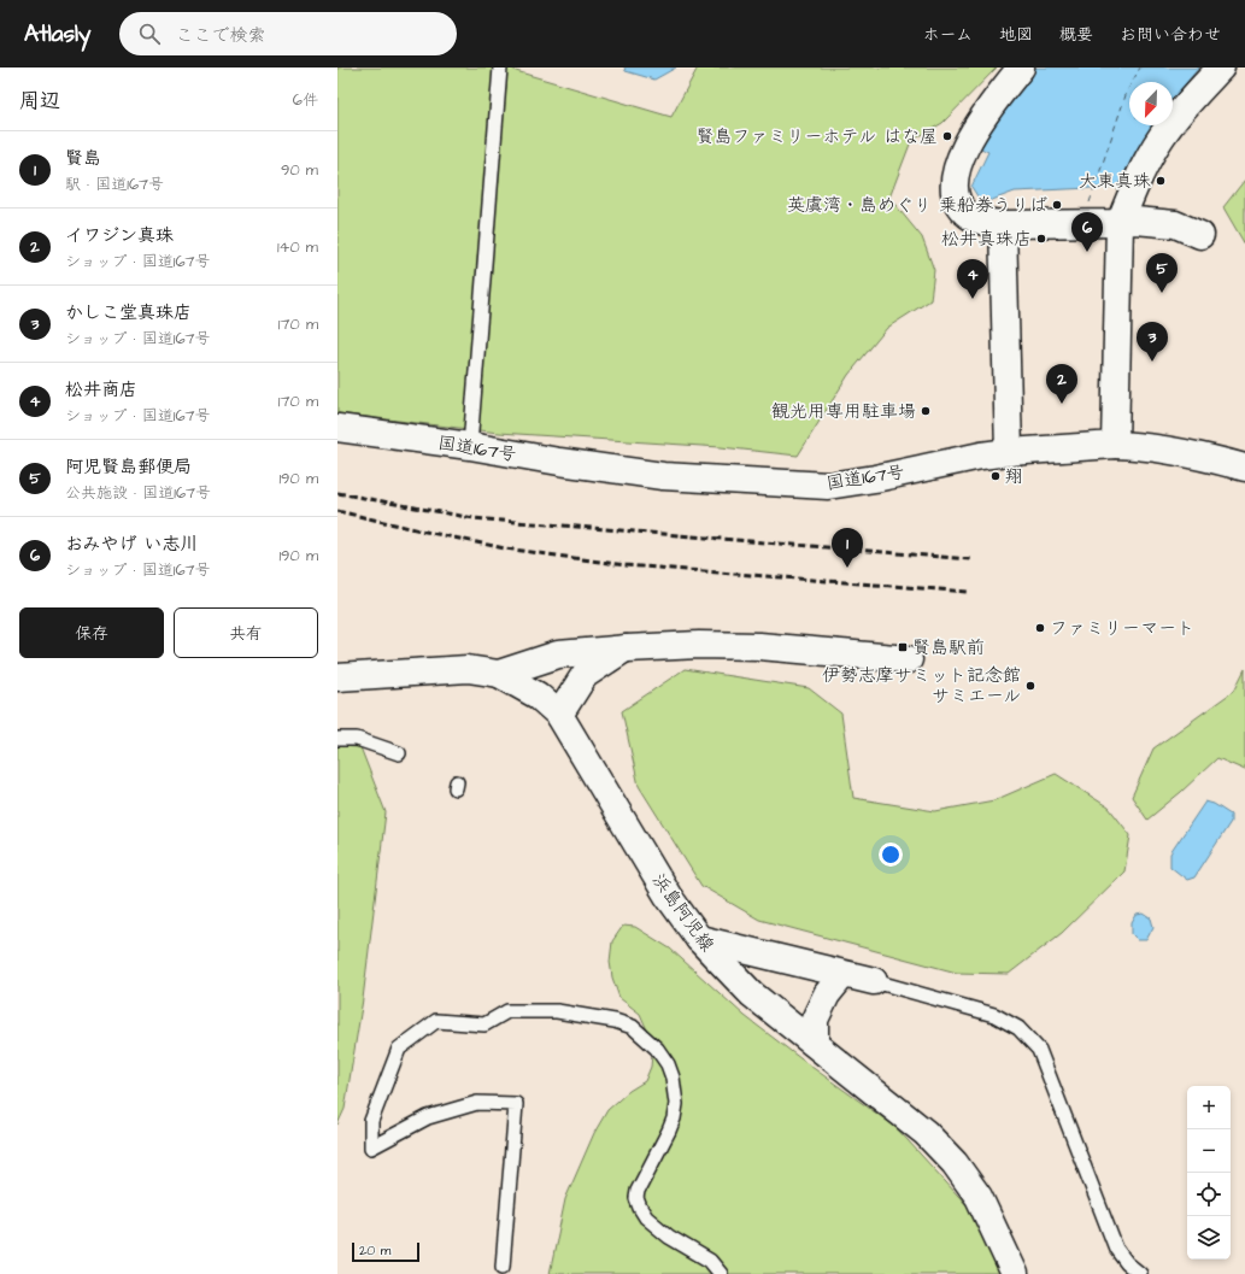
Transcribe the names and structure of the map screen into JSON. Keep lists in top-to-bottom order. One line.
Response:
{"streets":{"main road":["国道167号","浜島阿児線"]},"places":{"other":["賢島ファミリーホテル はな屋","大東真珠","英虞湾・島めぐり 乗船券うりば","松井真珠店","観光用専用駐車場","翔","ファミリーマート","伊勢志摩サミット記念館 サミエール"],"transit":["賢島駅前"]},"scale_bar":"20 m","north":"bottom left","page":{"header":"Atlasly","search":"ここで検索","nav":["ホーム","地図","概要","お問い合わせ"],"heading":["周辺","6件"],"list":[{"mark":"1","name":"賢島","note":"駅 · 国道167号","value":"90 m"},{"mark":"2","name":"イワジン真珠","note":"ショップ · 国道167号","value":"140 m"},{"mark":"3","name":"かしこ堂真珠店","note":"ショップ · 国道167号","value":"170 m"},{"mark":"4","name":"松井商店","note":"ショップ · 国道167号","value":"170 m"},{"mark":"5","name":"阿児賢島郵便局","note":"公共施設 · 国道167号","value":"190 m"},{"mark":"6","name":"おみやげ い志川","note":"ショップ · 国道167号","value":"190 m"}],"pins":["6","5","4","3","2","1"],"buttons":["保存","共有"],"map_buttons":["+","−"],"scale":"20 m"}}
